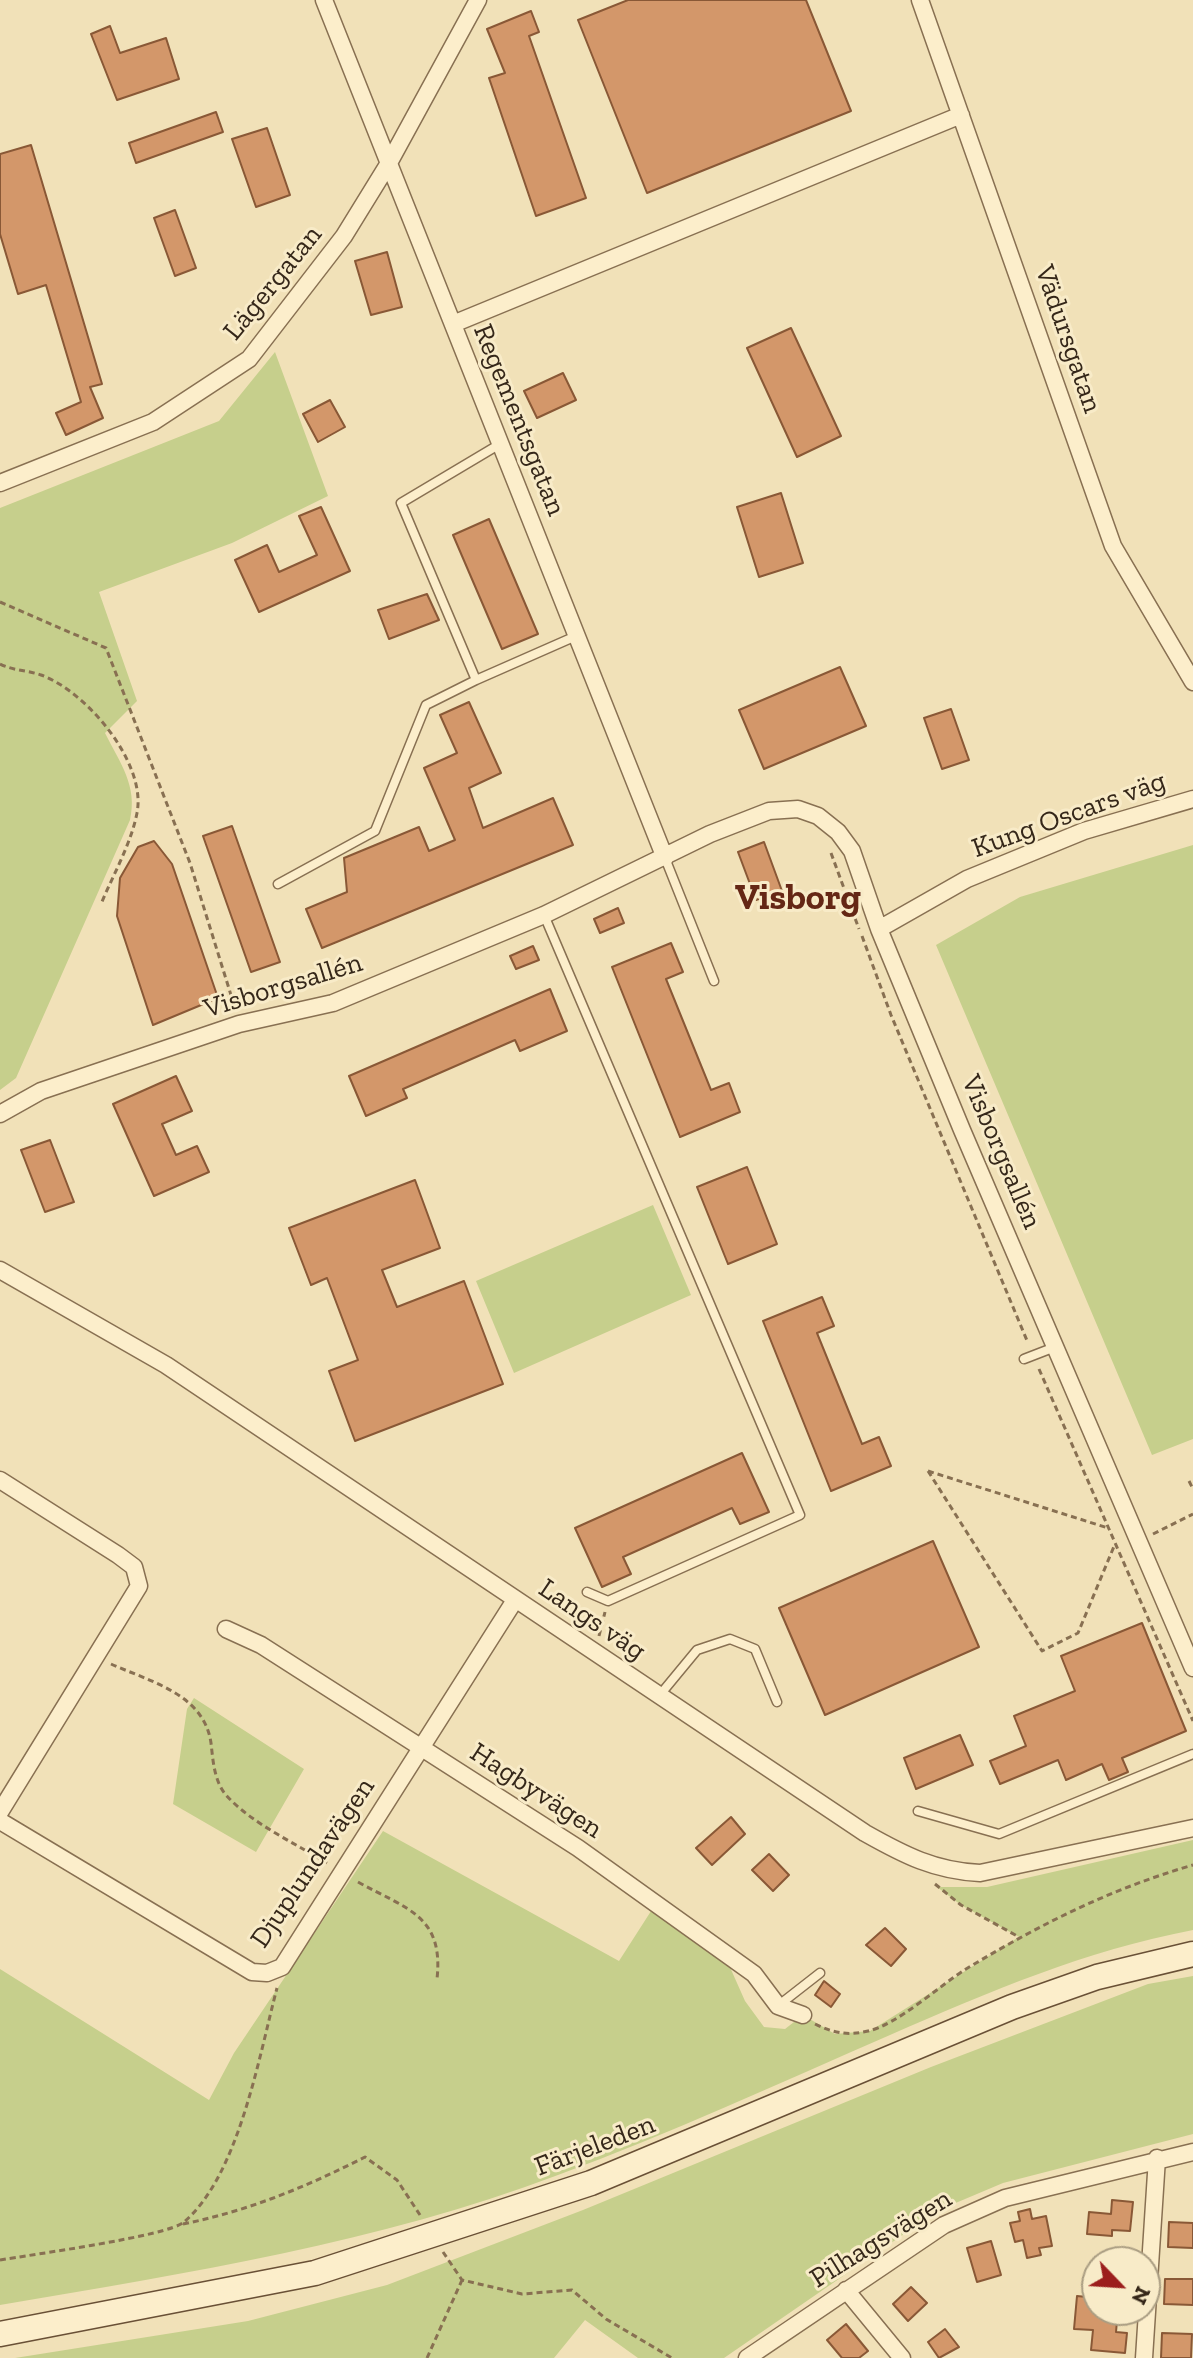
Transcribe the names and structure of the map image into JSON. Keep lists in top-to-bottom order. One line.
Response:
{"streets":{"main road":["Färjeleden"],"street":["Lägergatan","Vädursgatan","Regementsgatan","Kung Oscars väg","Visborgsallén","Langs väg","Hagbyvägen","Djuplundavägen","Pilhagsvägen"]},"crossings":[["Lägergatan","Regementsgatan"],["Regementsgatan","Visborgsallén"],["Kung Oscars väg","Visborgsallén"],["Langs väg","Djuplundavägen"],["Hagbyvägen","Djuplundavägen"]],"districts":["Visborg"],"north":"bottom right"}
